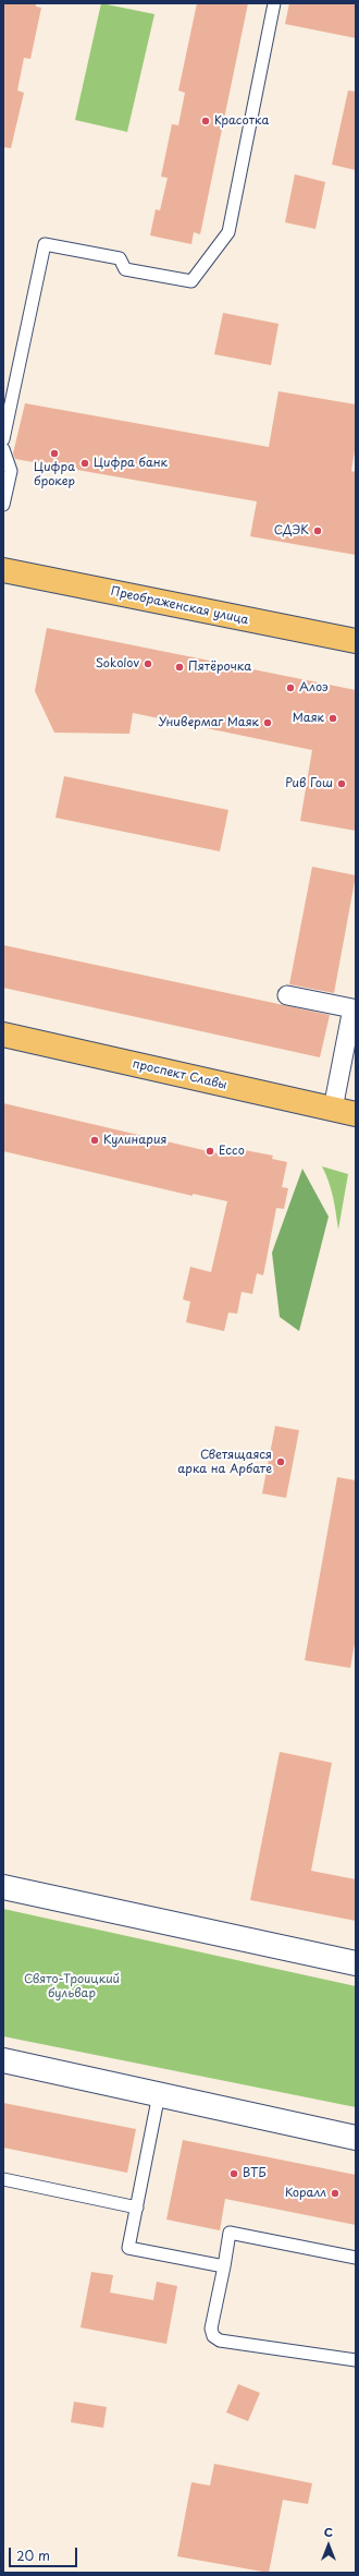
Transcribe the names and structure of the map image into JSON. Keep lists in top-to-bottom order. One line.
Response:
{"streets":{"main road":["Преображенская улица","проспект Славы"]},"parks":["Свято-Троицкий бульвар"],"places":["Красотка","Цифра брокер","Цифра банк","СДЭК","Sokolov","Пятёрочка","Алоэ","Маяк","Универмаг Маяк","Рив Гош","Кулинария","Ecco","Светящаяся арка на Арбате","ВТБ","Коралл"],"scale_bar":"20 m","north":"top"}
